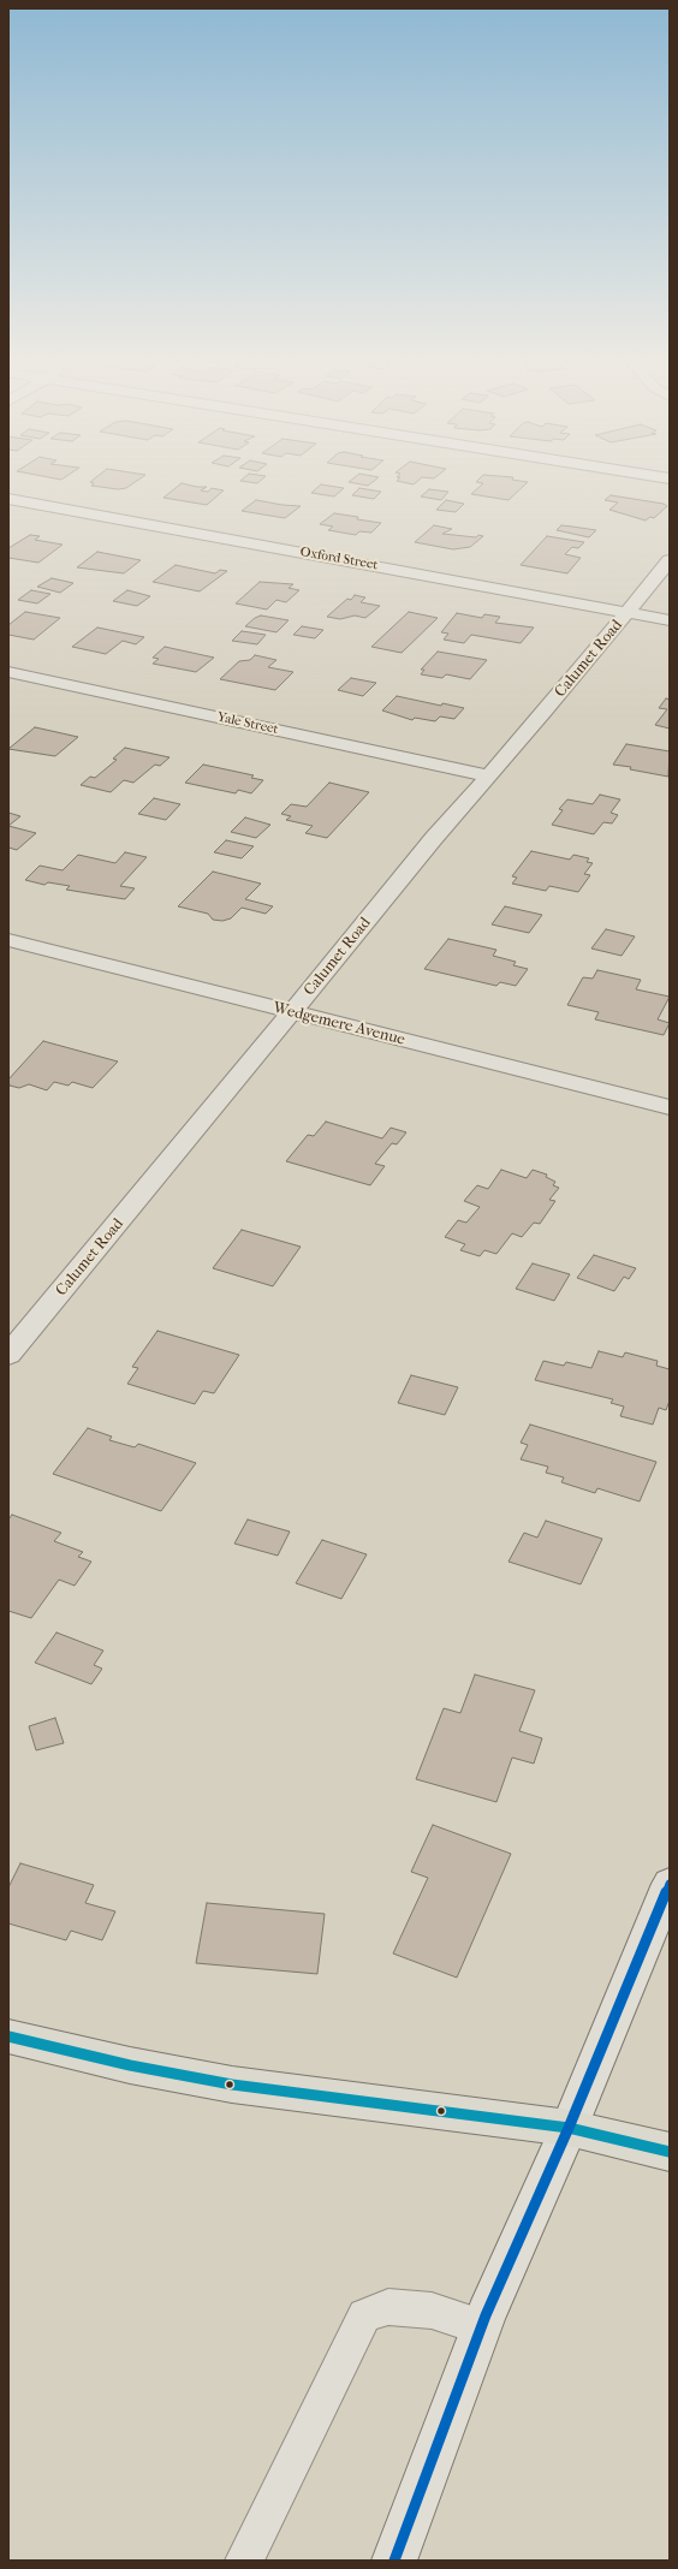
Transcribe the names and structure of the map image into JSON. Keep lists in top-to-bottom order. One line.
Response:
{"streets":{"street":["Oxford Street","Calumet Road","Yale Street","Wedgemere Avenue"]},"crossings":[["Oxford Street","Calumet Road"],["Calumet Road","Yale Street"],["Calumet Road","Wedgemere Avenue"]]}
